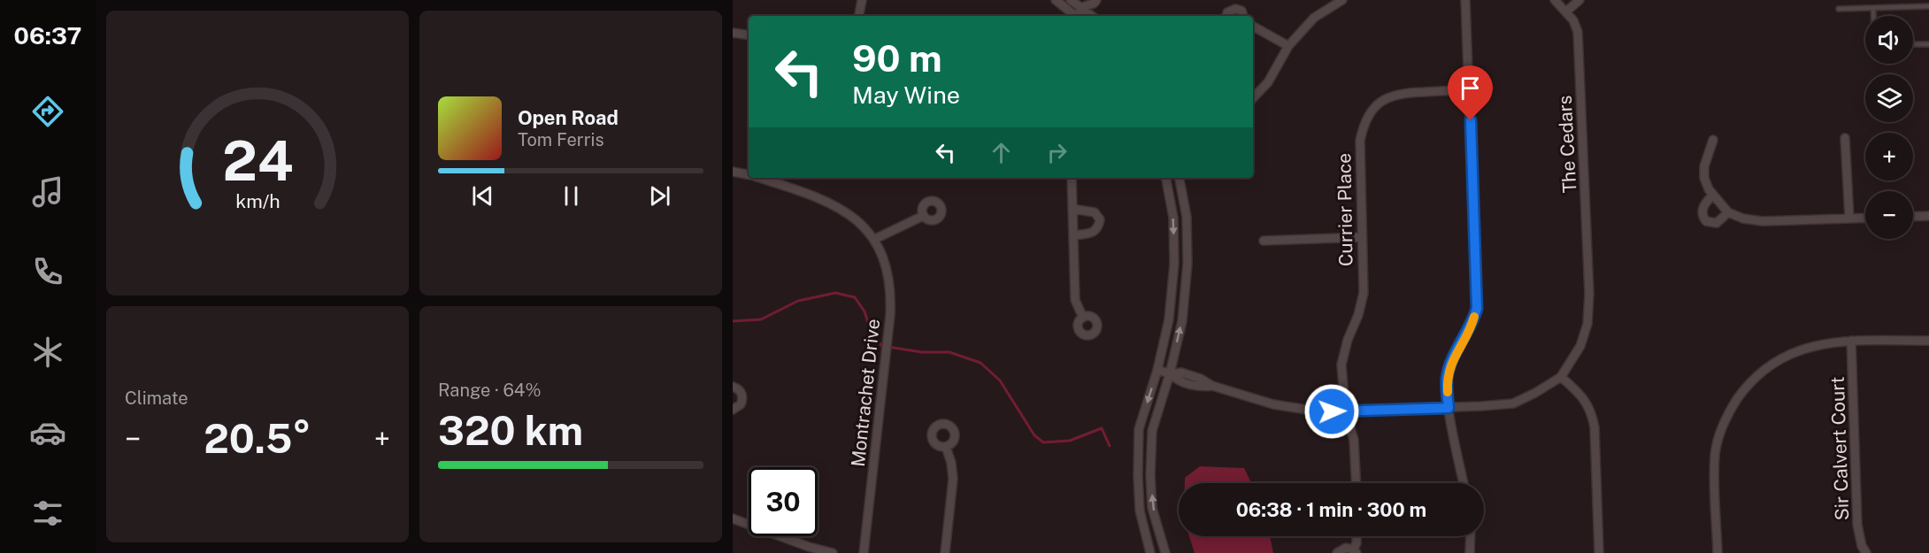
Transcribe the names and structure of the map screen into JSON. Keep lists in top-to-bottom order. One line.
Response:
{"streets":{"street":["The Cedars","Currier Place","Montrachet Drive","Sir Calvert Court"]},"page":{"tabs":"06:37","map_buttons":["+","−"],"turn":["90 m","May Wine"],"song":["Open Road","Tom Ferris"],"tile":["Climate",["Range · 64%","320 km"]],"heat":["−","20.5°","+"],"limit":"30","trip":"06:38 · 1 min · 300 m","gauge":["24","km/h"]}}
